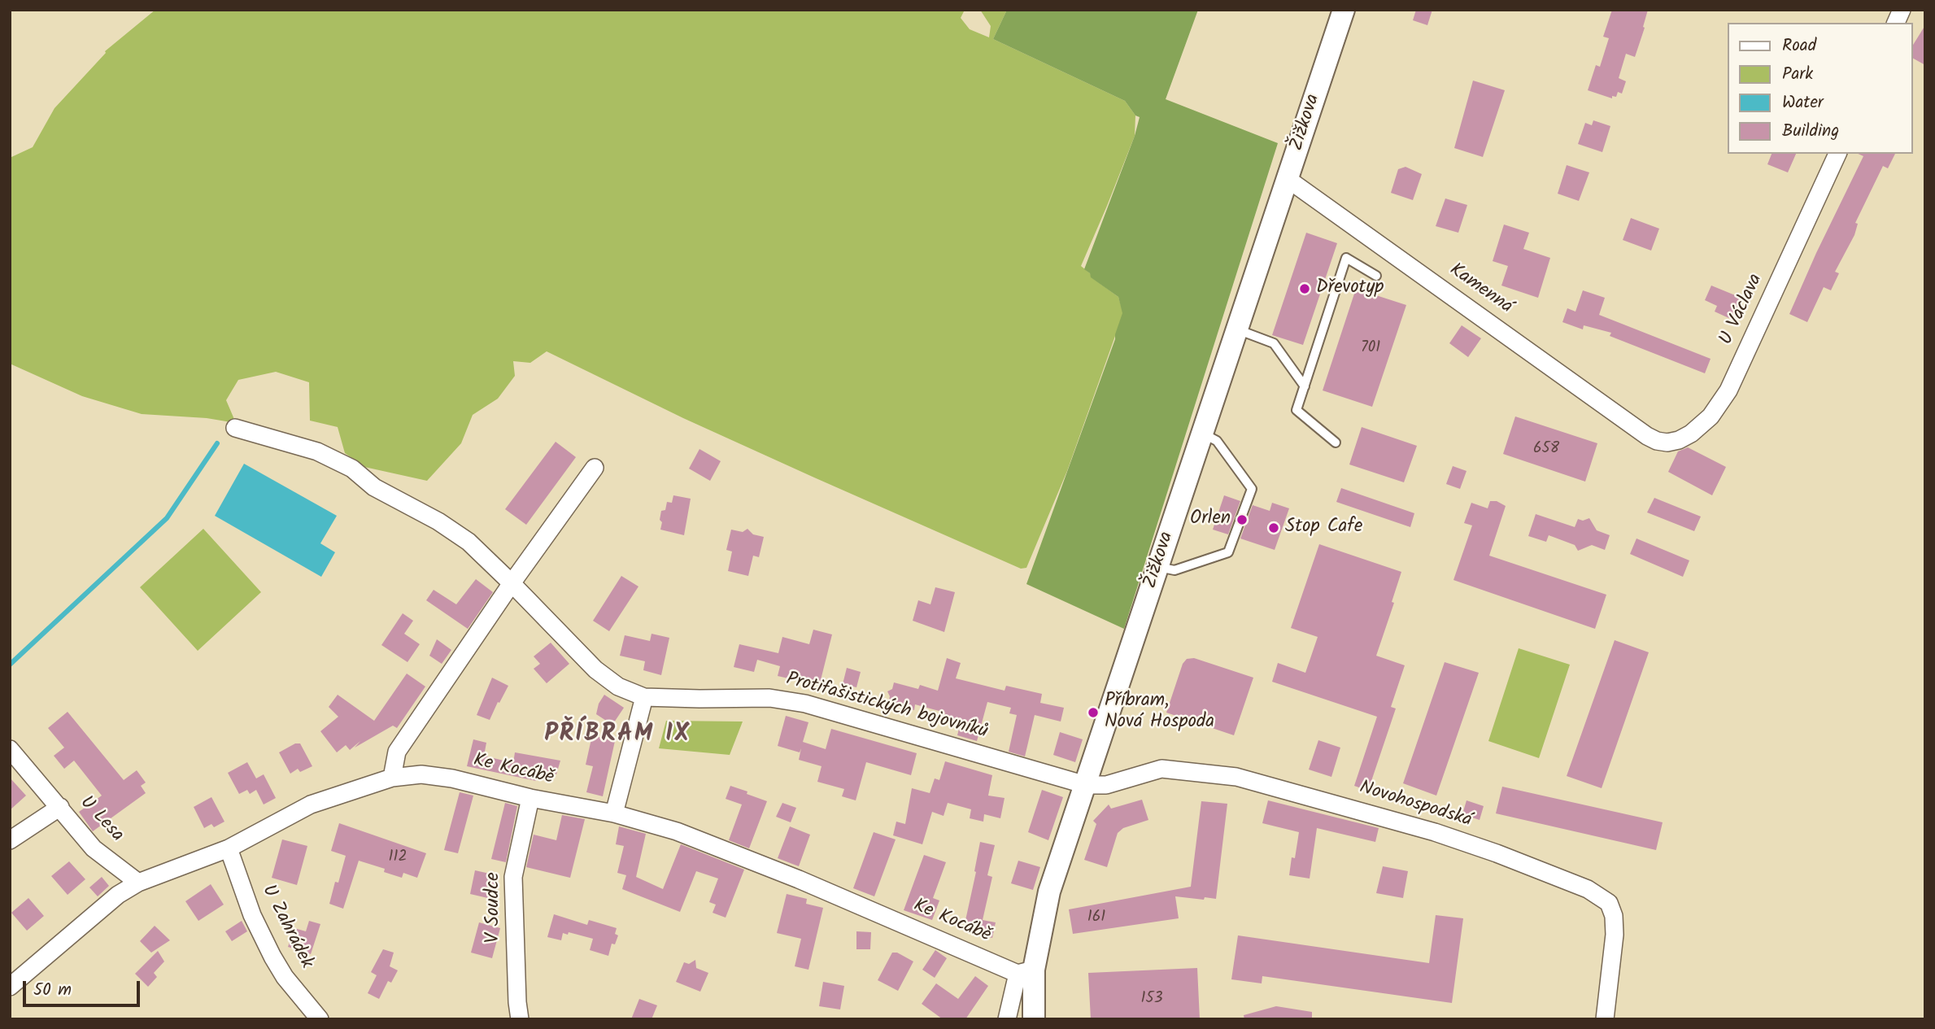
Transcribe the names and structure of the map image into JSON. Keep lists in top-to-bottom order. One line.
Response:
{"streets":{"street":["Žižkova","Kamenná","U Václava","Protifašistických bojovníků","Ke Kocábě","Novohospodská","U Lesa","V Soudce","U Zahrádek"]},"crossings":[["Žižkova","Kamenná"],["Žižkova","Protifašistických bojovníků"],["Žižkova","Ke Kocábě"],["Žižkova","Novohospodská"],["Kamenná","U Václava"],["Protifašistických bojovníků","Novohospodská"],["Ke Kocábě","U Lesa"],["Ke Kocábě","V Soudce"],["Ke Kocábě","U Zahrádek"]],"districts":["PŘÍBRAM IX"],"places":["Dřevotyp","Orlen","Stop Cafe","Příbram, Nová Hospoda"],"house_numbers":["701","658","112","161","153"],"legend":["Road","Park","Water","Building"],"scale_bar":"50 m"}
